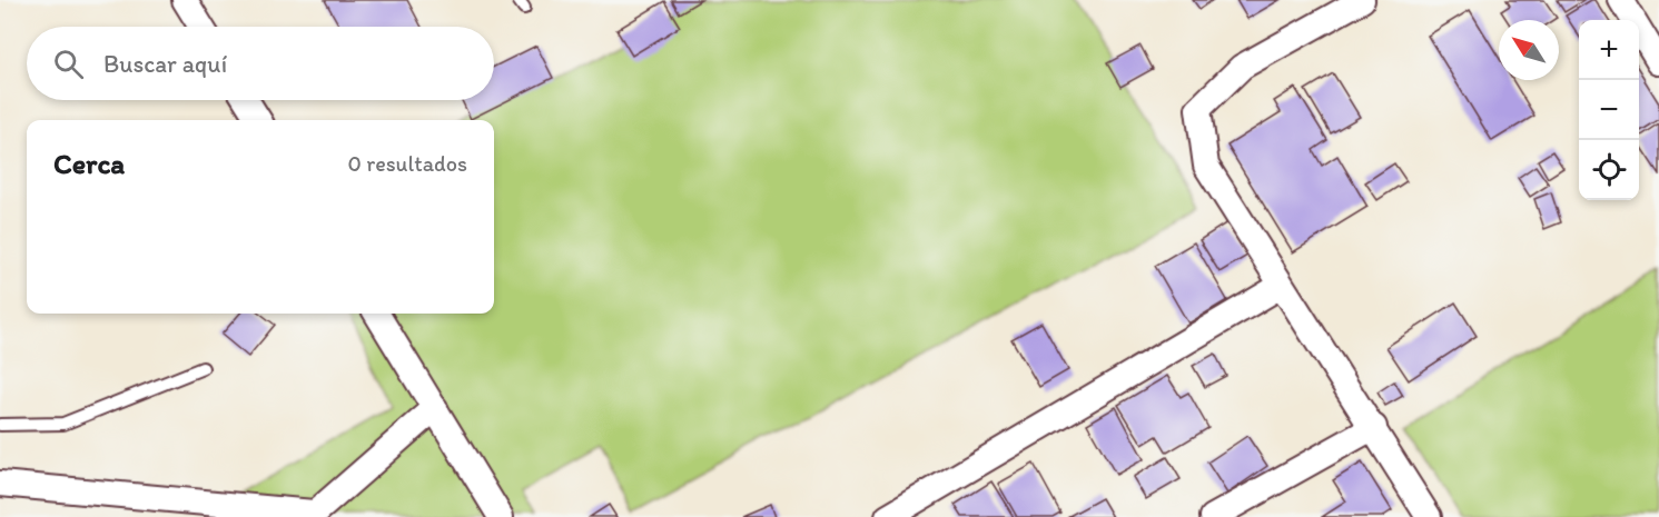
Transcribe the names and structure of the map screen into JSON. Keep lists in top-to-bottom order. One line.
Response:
{"north":"top left","page":{"map_buttons":["+","−"],"search":"Buscar aquí","heading":["Cerca","0 resultados"]}}
